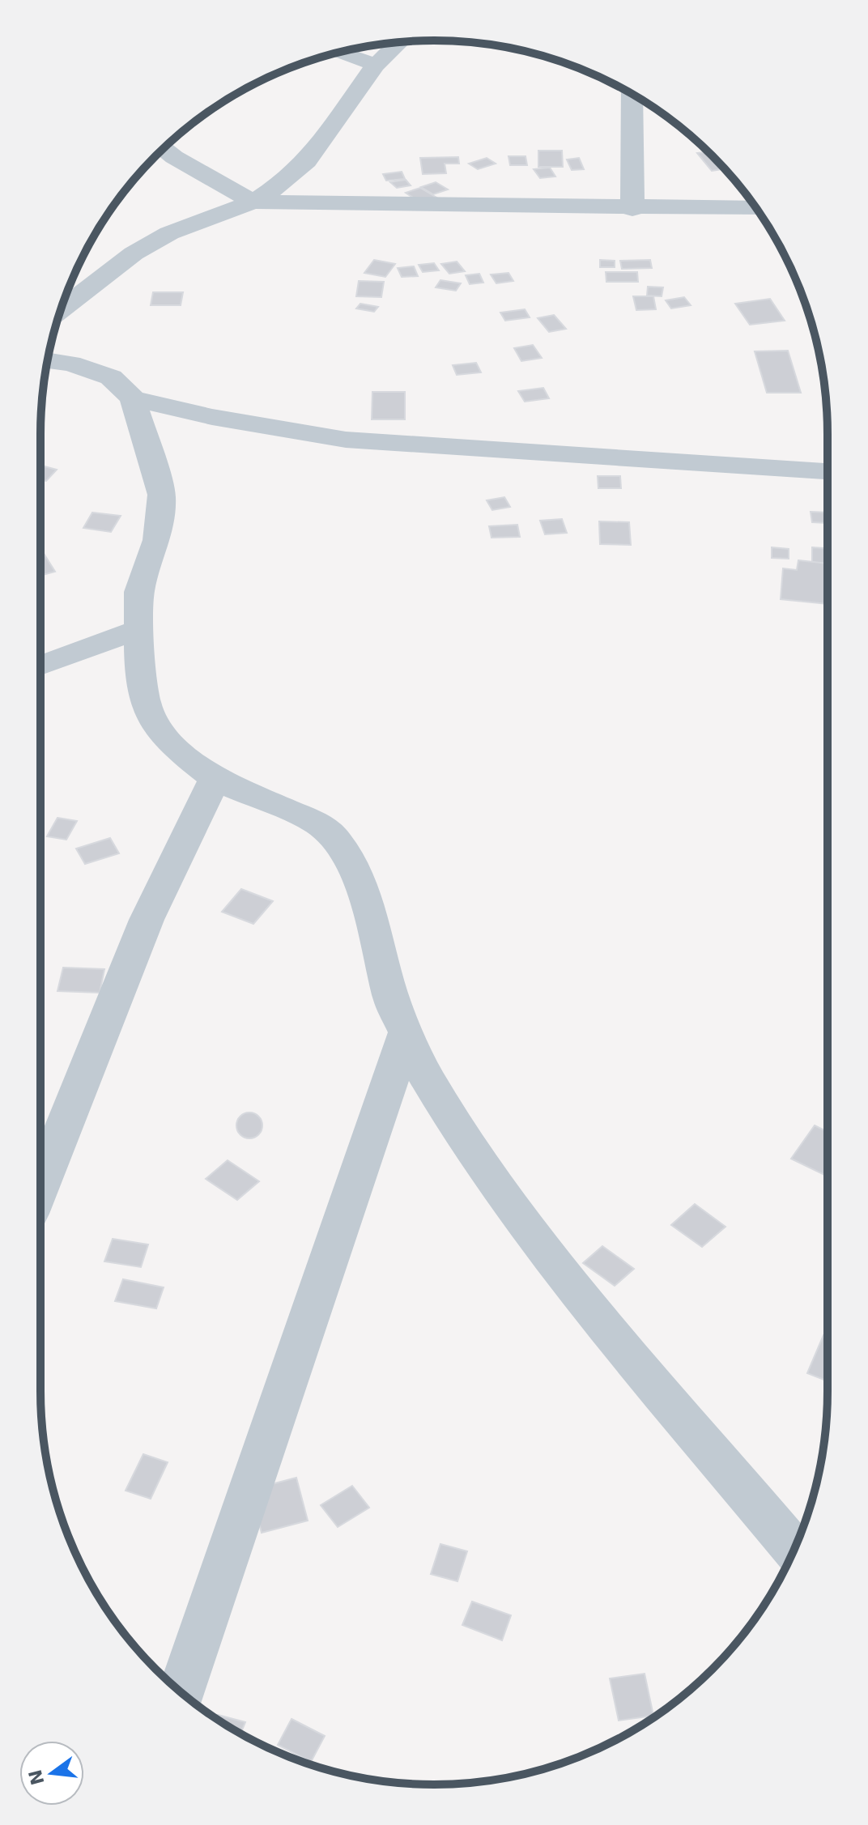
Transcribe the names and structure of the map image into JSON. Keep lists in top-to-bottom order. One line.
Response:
{"north":"left"}
